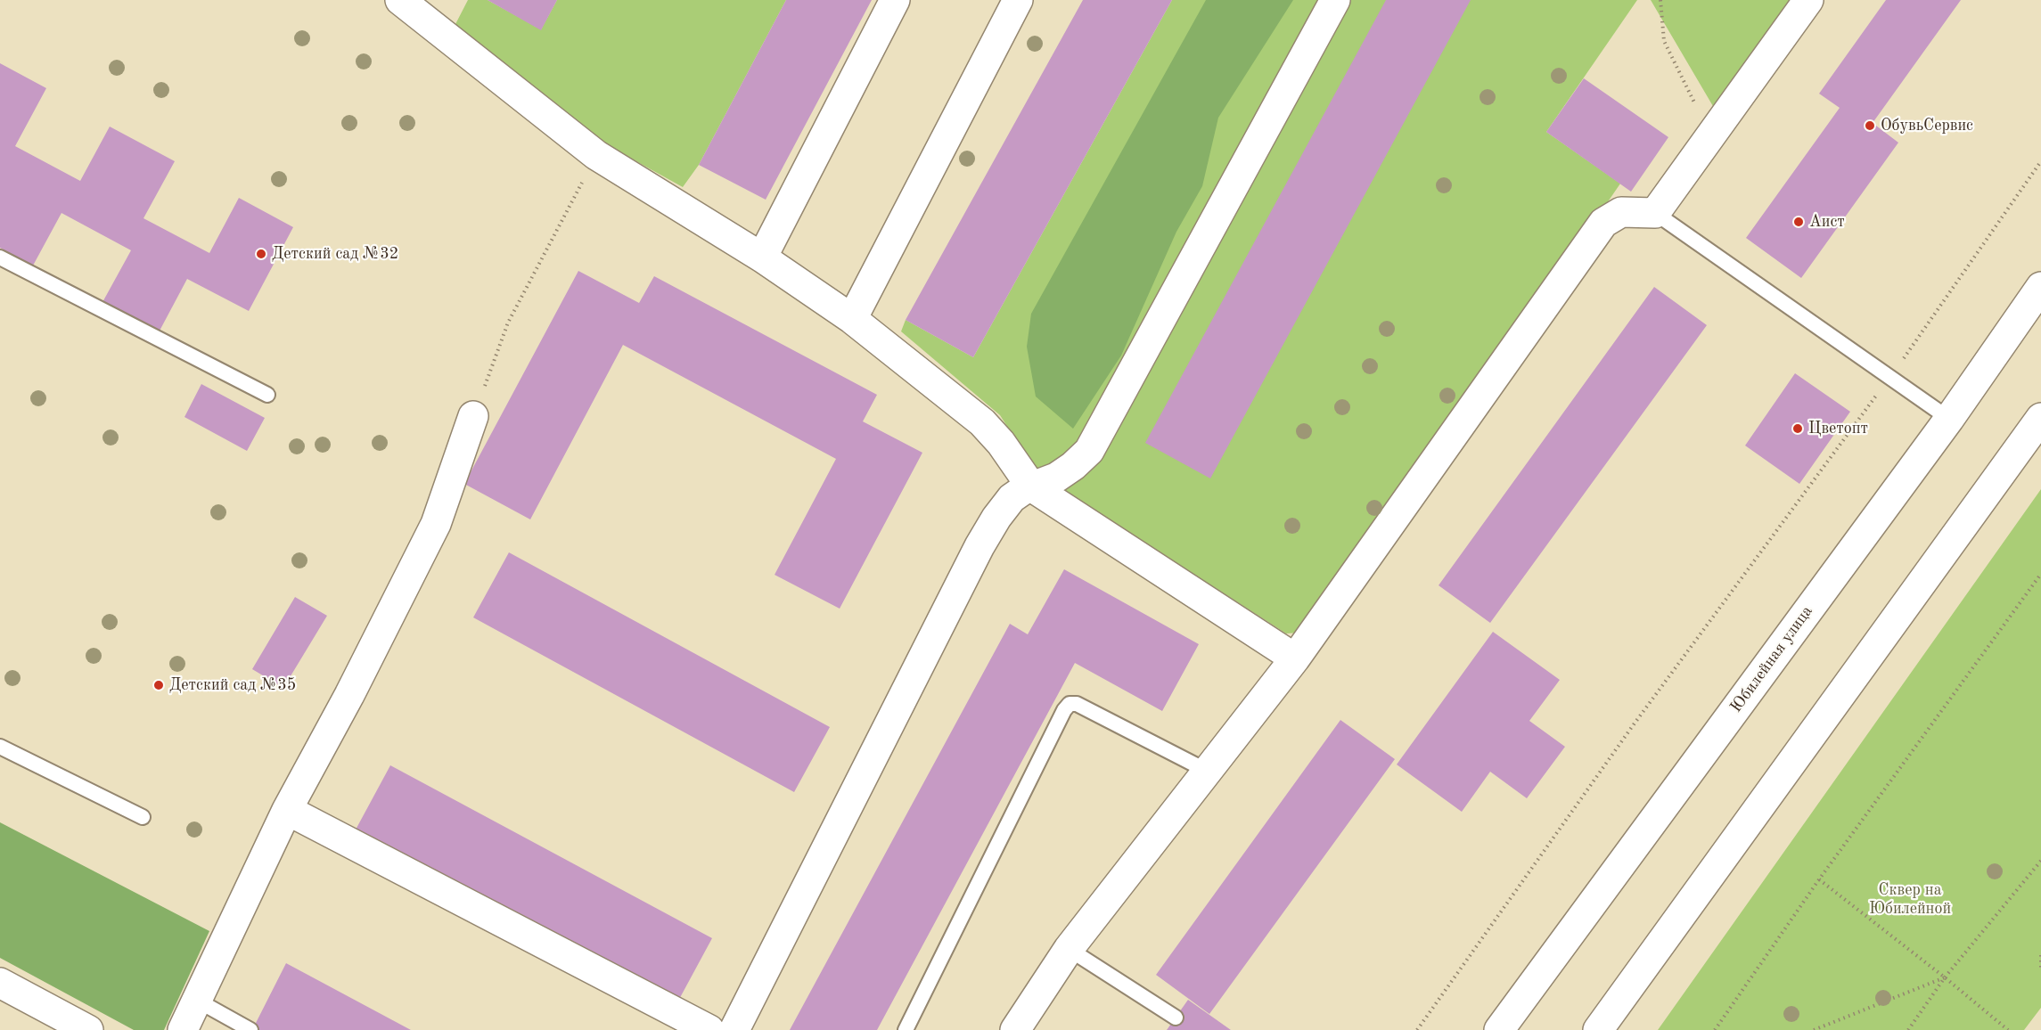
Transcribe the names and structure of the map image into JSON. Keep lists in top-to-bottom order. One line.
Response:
{"streets":{"main road":["Юбилейная улица"]},"parks":["Сквер на Юбилейной"],"places":["ОбувьСервис","Аист","Детский сад №32","Цветопт","Детский сад №35"]}
